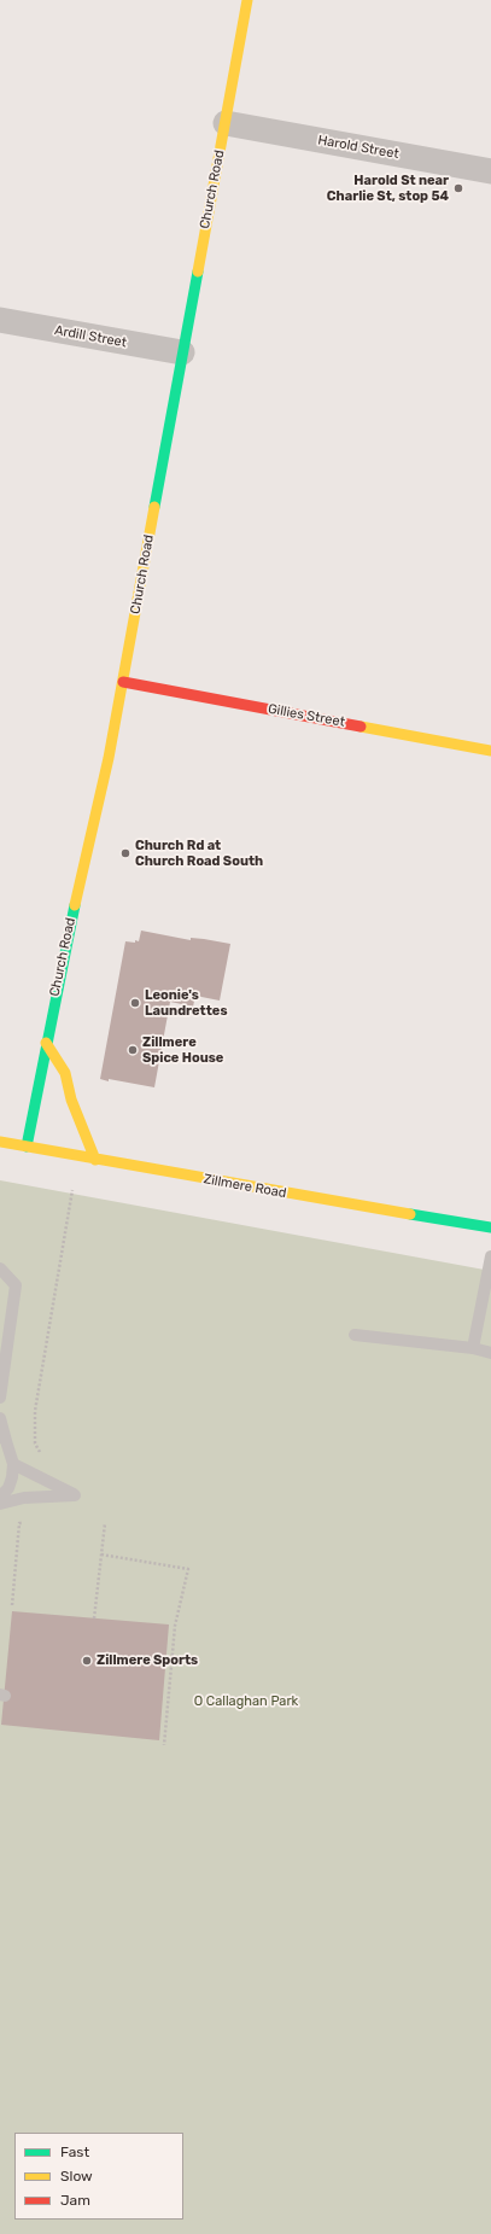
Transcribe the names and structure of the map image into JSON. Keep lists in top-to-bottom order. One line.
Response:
{"streets":{"street":["Harold Street","Church Road","Ardill Street","Gillies Street","Zillmere Road"]},"crossings":[["Harold Street","Church Road"],["Church Road","Ardill Street"],["Church Road","Gillies Street"],["Church Road","Zillmere Road"]],"parks":["O Callaghan Park"],"places":["Harold St near Charlie St, stop 54","Church Rd at Church Road South","Leonie's Laundrettes","Zillmere Spice House","Zillmere Sports"],"legend":["Fast","Slow","Jam"]}
